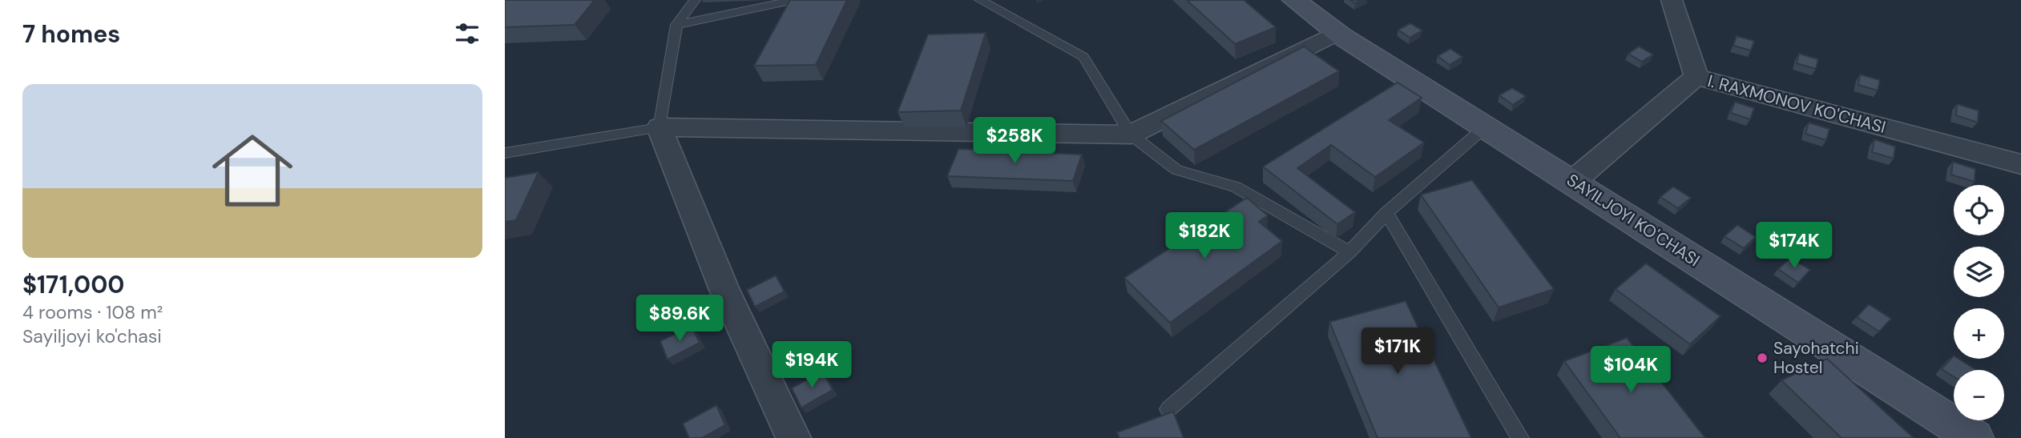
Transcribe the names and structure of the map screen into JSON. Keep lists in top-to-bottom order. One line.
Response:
{"streets":{"main road":["SAYILJOYI KO'CHASI"],"street":["I. RAXMONOV KO'CHASI"]},"crossings":[["I. RAXMONOV KO'CHASI","SAYILJOYI KO'CHASI"]],"places":["Sayohatchi Hostel"],"page":{"heading":"7 homes","list":[{"name":"$171,000","note":"4 rooms · 108 m² · Sayiljoyi ko'chasi"}],"price":["$258K","$182K","$174K","$89.6K","$171K","$194K","$104K"],"map_buttons":["+","−"]}}
